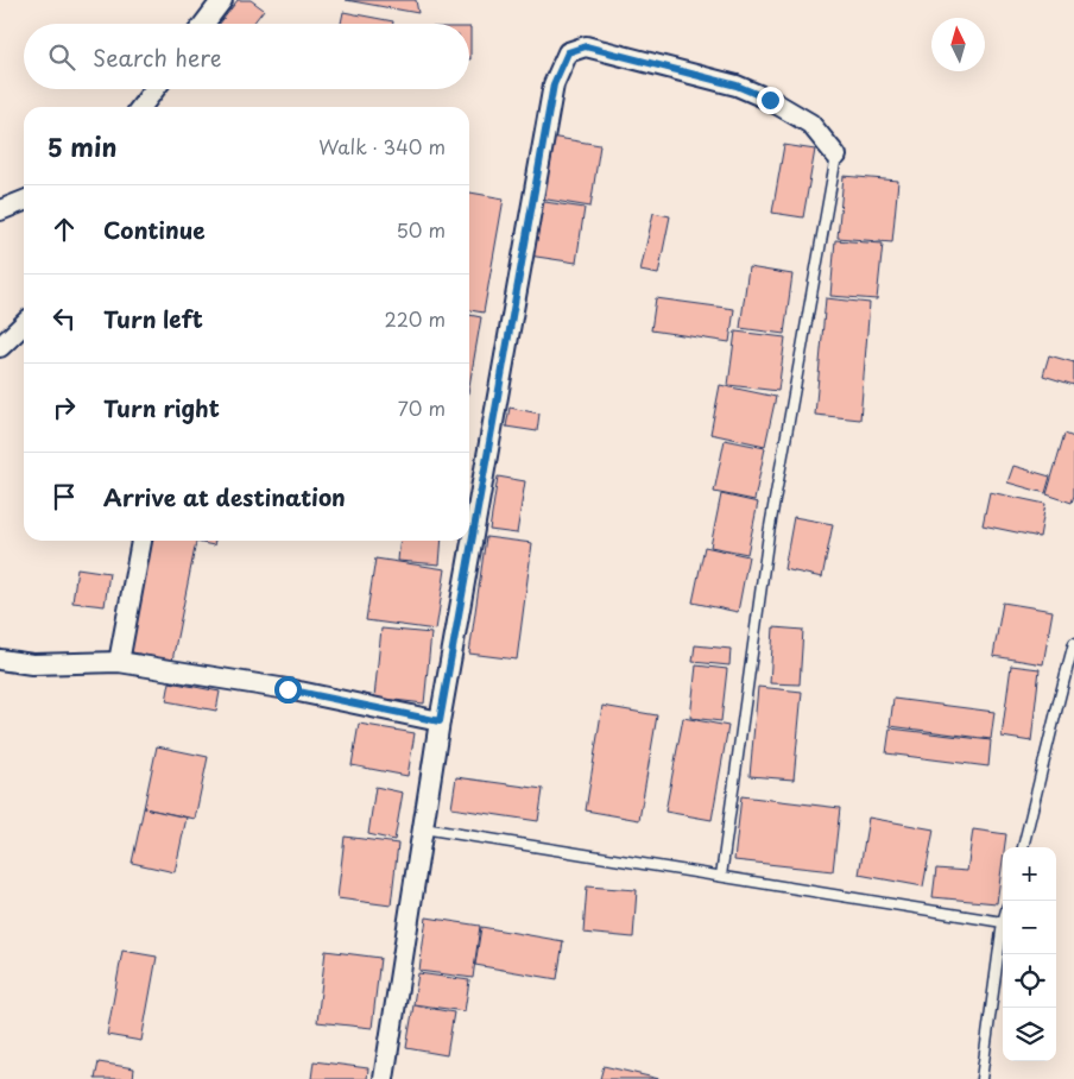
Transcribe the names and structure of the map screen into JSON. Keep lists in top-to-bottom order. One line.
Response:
{"north":"top","page":{"search":"Search here","heading":["5 min","Walk · 340 m"],"list":[["Continue","50 m"],["Turn left","220 m"],["Turn right","70 m"],"Arrive at destination"],"map_buttons":["+","−"]}}
